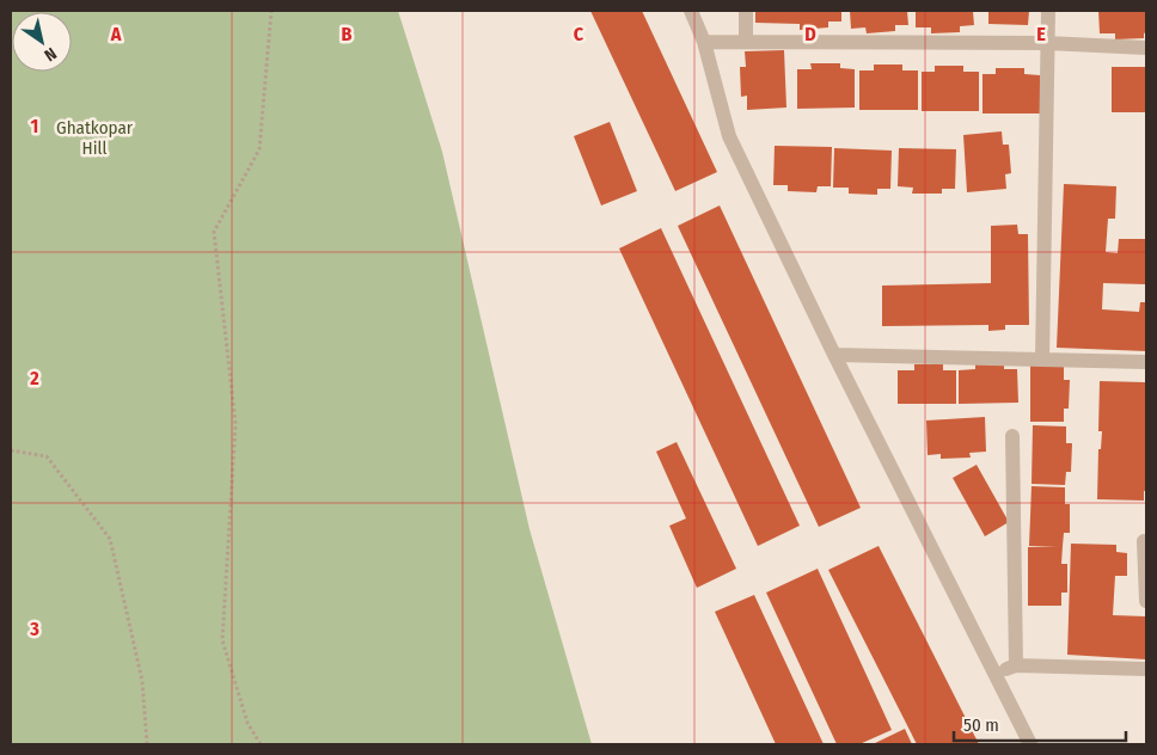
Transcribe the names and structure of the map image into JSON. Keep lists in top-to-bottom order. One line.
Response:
{"parks":["Ghatkopar Hill"],"scale_bar":"50 m","north":"bottom right","grid":{"columns":["A","B","C","D","E"],"rows":["1","2","3"]}}
